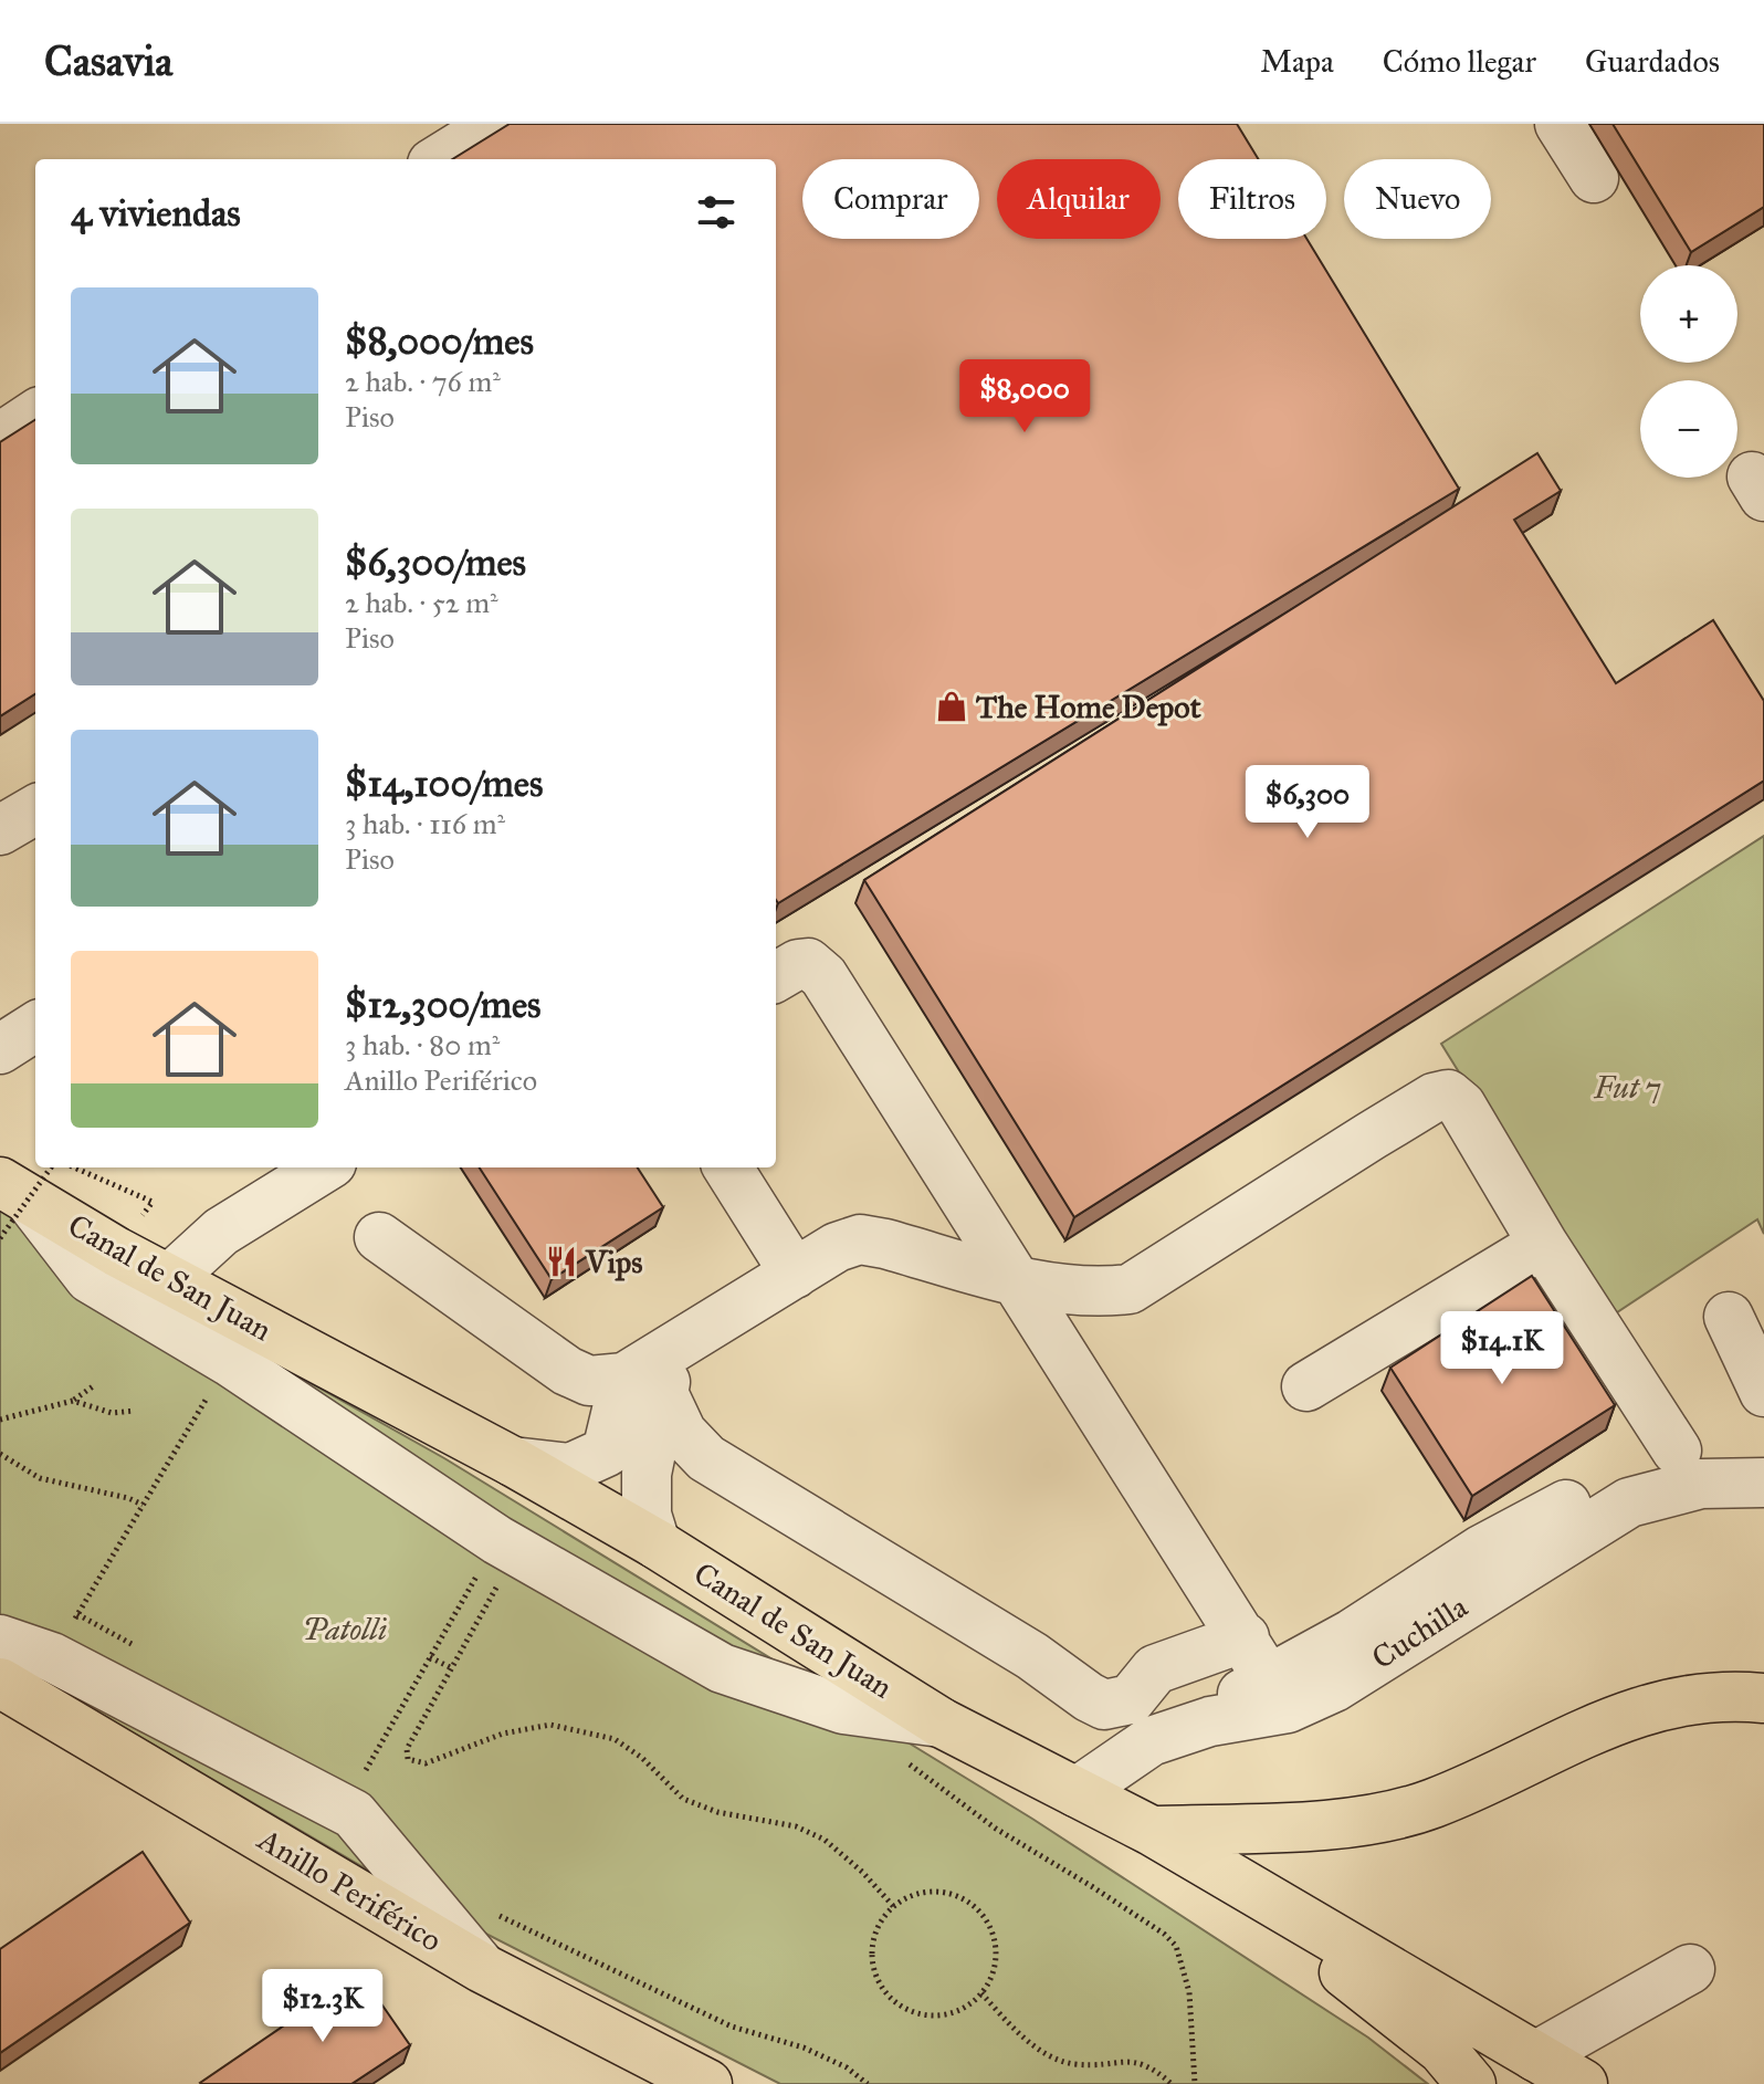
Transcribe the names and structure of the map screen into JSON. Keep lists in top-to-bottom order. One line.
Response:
{"streets":{"main road":["Canal de San Juan","Anillo Periférico"],"lane":["Cuchilla"]},"crossings":[["Canal de San Juan","Cuchilla"]],"parks":["Fut 7","Patolli"],"places":{"shop":["The Home Depot"],"restaurant":["Vips"]},"page":{"header":"Casavia","nav":["Mapa","Cómo llegar","Guardados"],"chip":["Comprar","Alquilar","Filtros","Nuevo"],"heading":"4 viviendas","map_buttons":["+","−"],"list":[{"name":"$8,000/mes","note":"2 hab. · 76 m² · Piso"},{"name":"$6,300/mes","note":"2 hab. · 52 m² · Piso"},{"name":"$14,100/mes","note":"3 hab. · 116 m² · Piso"},{"name":"$12,300/mes","note":"3 hab. · 80 m² · Anillo Periférico"}],"price":["$8,000","$6,300","$14.1K","$12.3K"]}}
